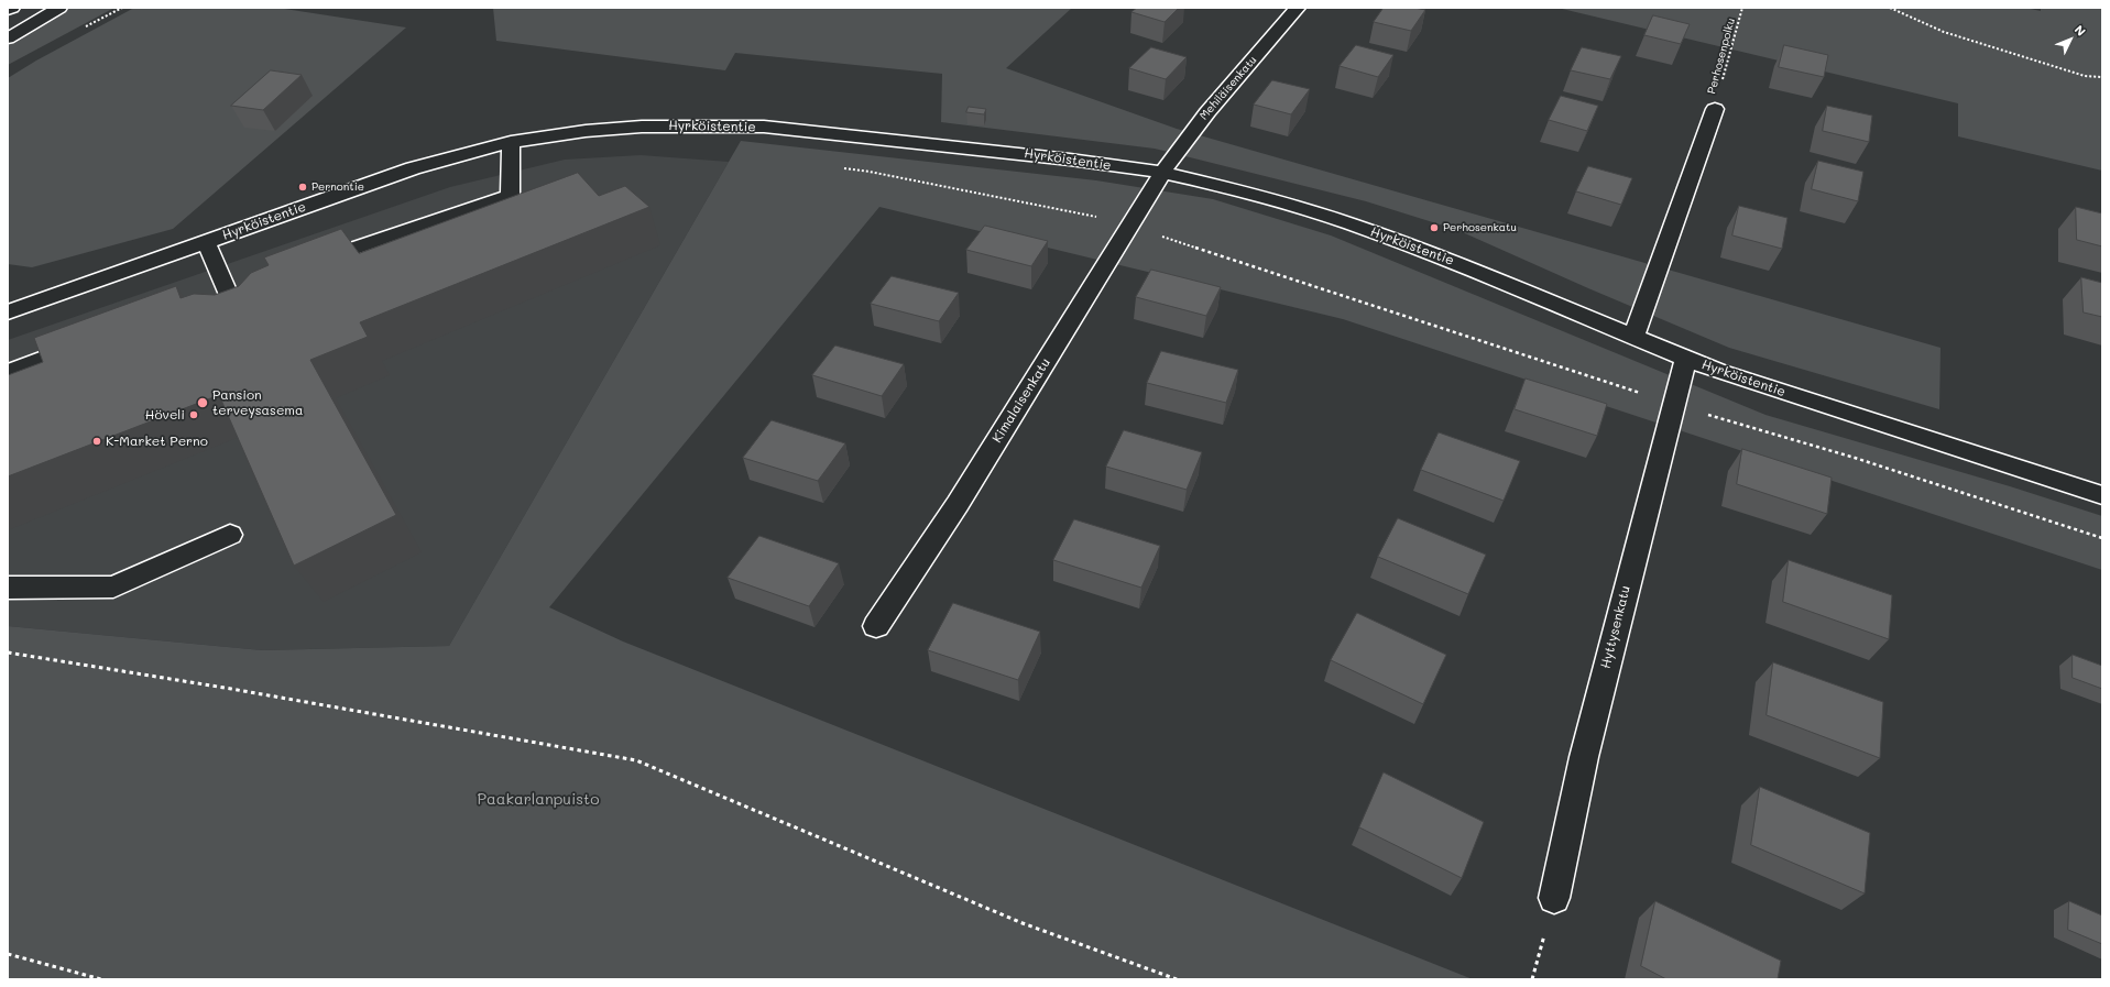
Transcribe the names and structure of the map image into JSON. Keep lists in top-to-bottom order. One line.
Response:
{"streets":{"street":["Mehiläisenkatu","Hyrköistentie","Kimalaisenkatu","Hyttysenkatu"],"path":["Perhosenpolku"]},"crossings":[["Mehiläisenkatu","Hyrköistentie"],["Mehiläisenkatu","Kimalaisenkatu"],["Hyrköistentie","Kimalaisenkatu"],["Hyrköistentie","Hyttysenkatu"]],"parks":["Paakarlanpuisto"],"places":["Pernontie","Perhosenkatu","Pansion terveysasema","Höveli","K-Market Perno"],"north":"top right"}
